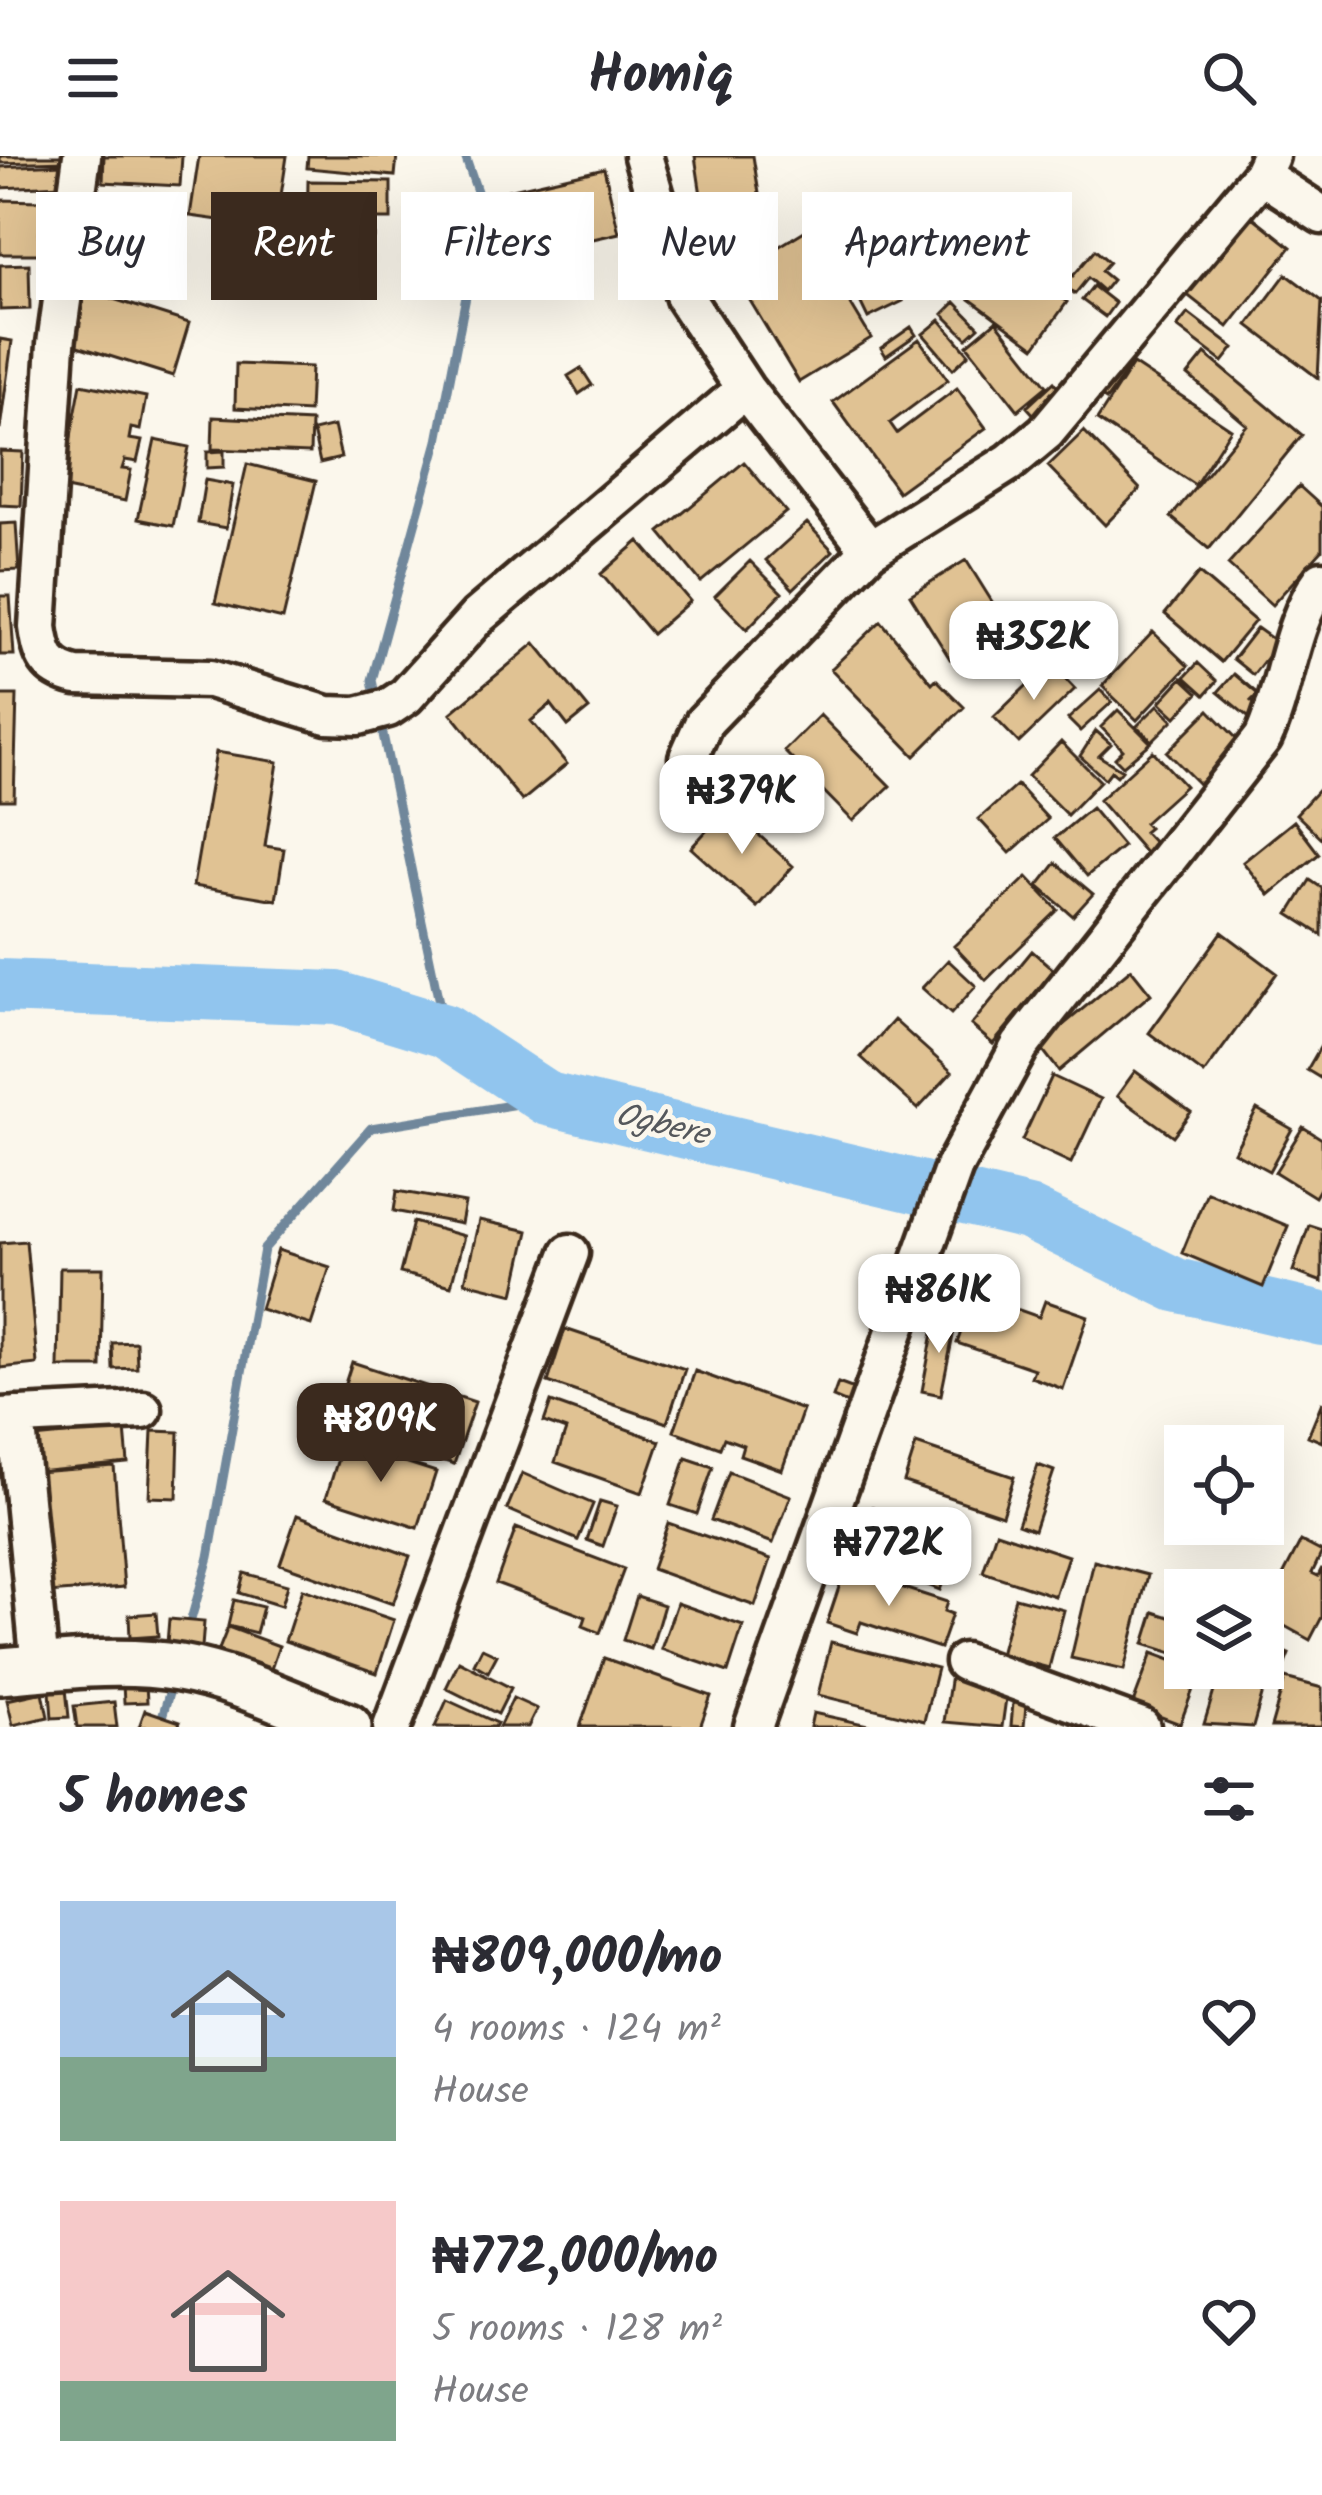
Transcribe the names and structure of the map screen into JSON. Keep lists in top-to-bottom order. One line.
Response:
{"water":["Ogbere"],"page":{"header":"Homiq","chip":["Buy","Rent","Filters","New","Apartment"],"price":["₦352K","₦379K","₦861K","₦809K","₦772K"],"heading":"5 homes","list":[{"name":"₦809,000/mo","note":"4 rooms · 124 m² · House"},{"name":"₦772,000/mo","note":"5 rooms · 128 m² · House"}]}}
